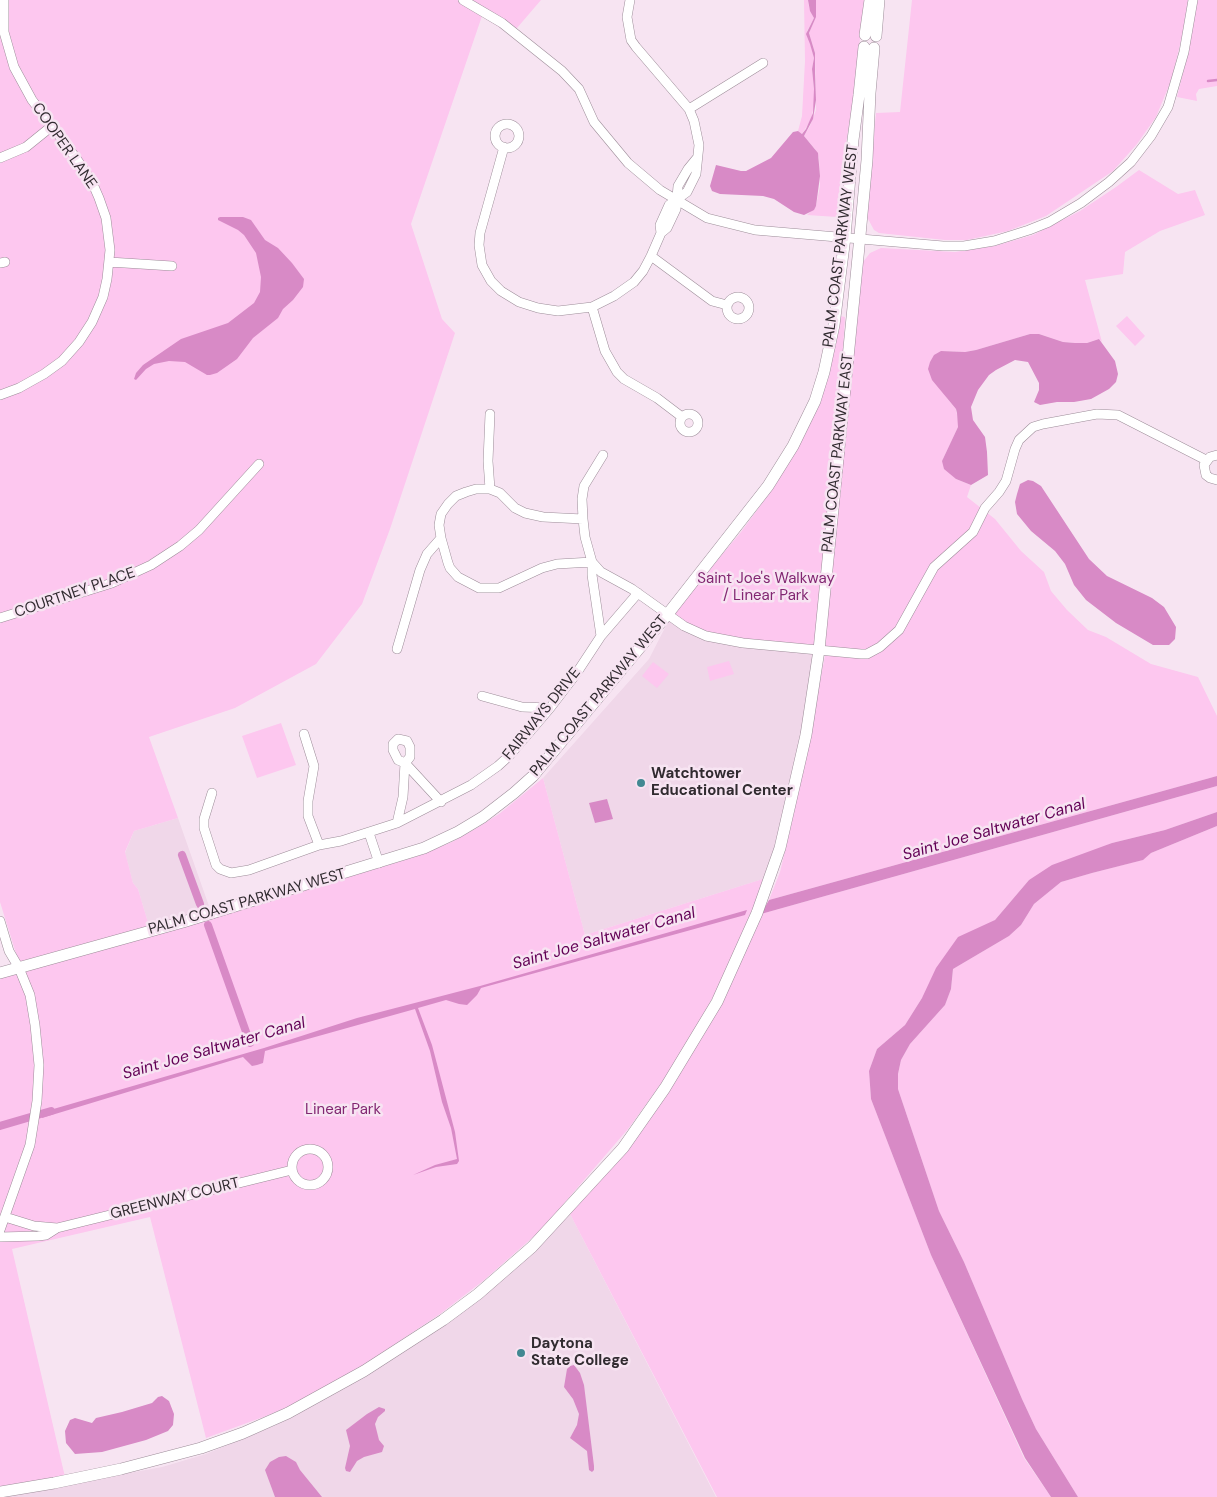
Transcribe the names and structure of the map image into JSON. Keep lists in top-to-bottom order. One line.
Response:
{"streets":{"main road":["PALM COAST PARKWAY WEST","PALM COAST PARKWAY EAST"],"street":["COOPER LANE","COURTNEY PLACE","FAIRWAYS DRIVE","GREENWAY COURT"]},"crossings":[["PALM COAST PARKWAY WEST","PALM COAST PARKWAY EAST"]],"water":["Saint Joe Saltwater Canal"],"parks":["Saint Joe's Walkway / Linear Park","Linear Park"],"places":["Watchtower Educational Center","Daytona State College"]}
